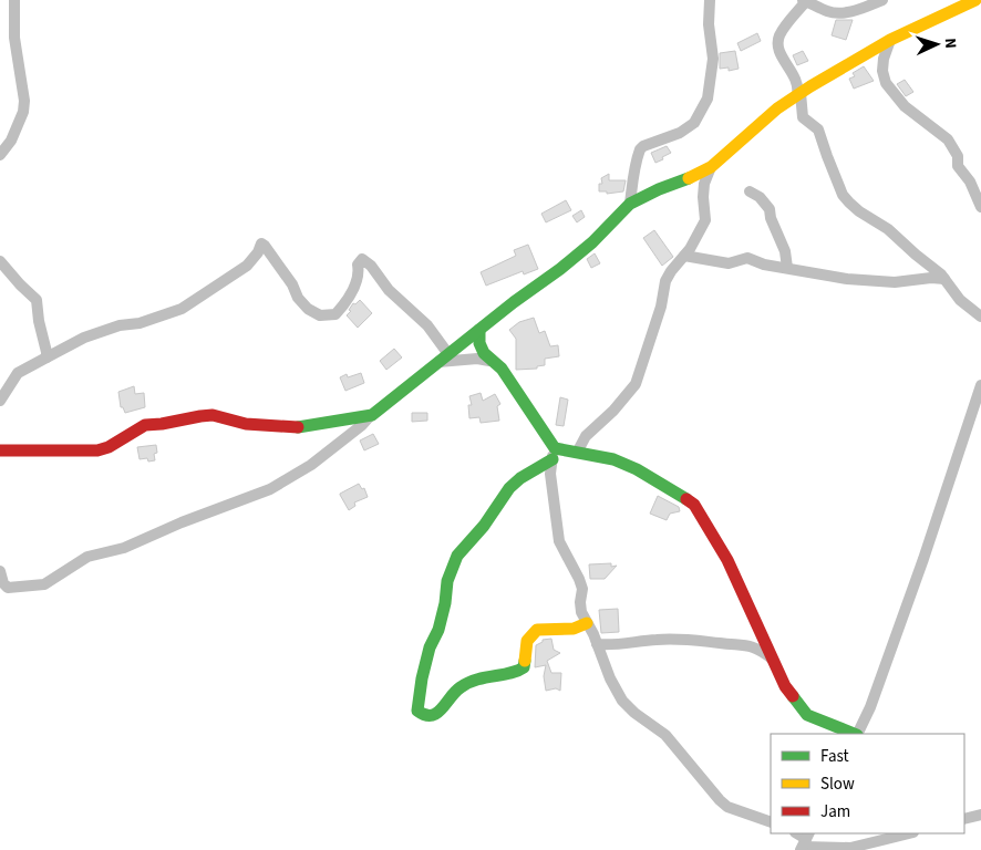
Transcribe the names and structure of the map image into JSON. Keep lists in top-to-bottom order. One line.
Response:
{"legend":["Fast","Slow","Jam"],"north":"right"}
